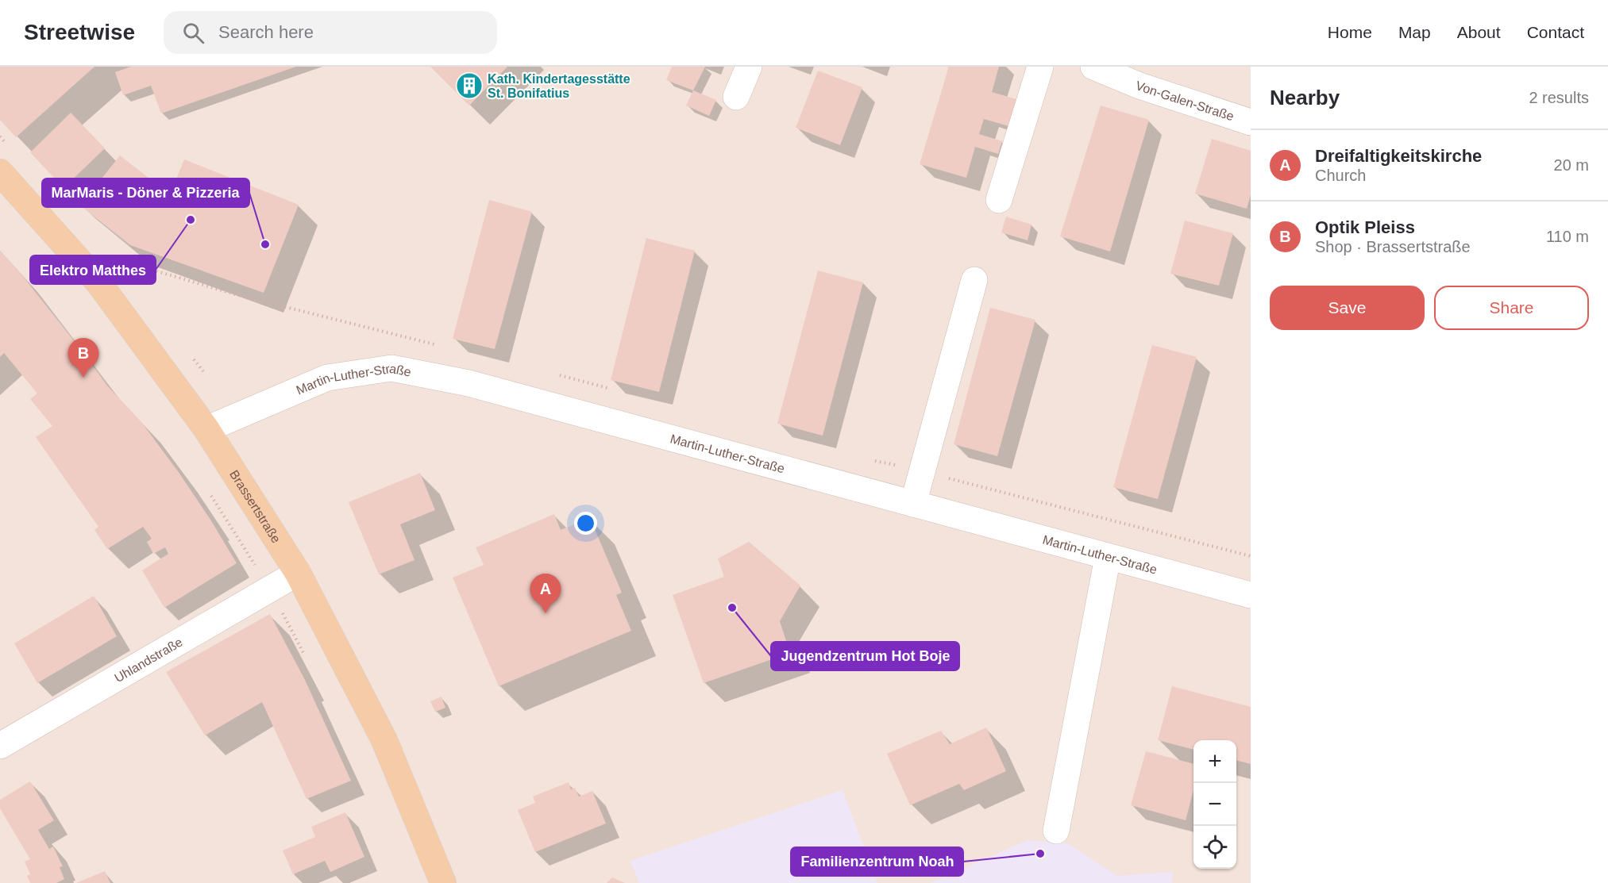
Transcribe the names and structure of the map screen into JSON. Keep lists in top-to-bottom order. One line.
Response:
{"streets":{"main road":["Brassertstraße"],"street":["Von-Galen-Straße","Martin-Luther-Straße","Uhlandstraße"]},"crossings":[["Martin-Luther-Straße","Brassertstraße"],["Brassertstraße","Uhlandstraße"]],"places":{"building":["Kath. Kindertagesstätte St. Bonifatius"],"other":["Elektro Matthes","MarMaris - Döner & Pizzeria","Jugendzentrum Hot Boje","Familienzentrum Noah"]},"page":{"header":"Streetwise","search":"Search here","nav":["Home","Map","About","Contact"],"heading":["Nearby","2 results"],"list":[{"mark":"A","name":"Dreifaltigkeitskirche","note":"Church","value":"20 m"},{"mark":"B","name":"Optik Pleiss","note":"Shop · Brassertstraße","value":"110 m"}],"buttons":["Save","Share"],"pins":["B","A"],"map_buttons":["+","−"]}}
